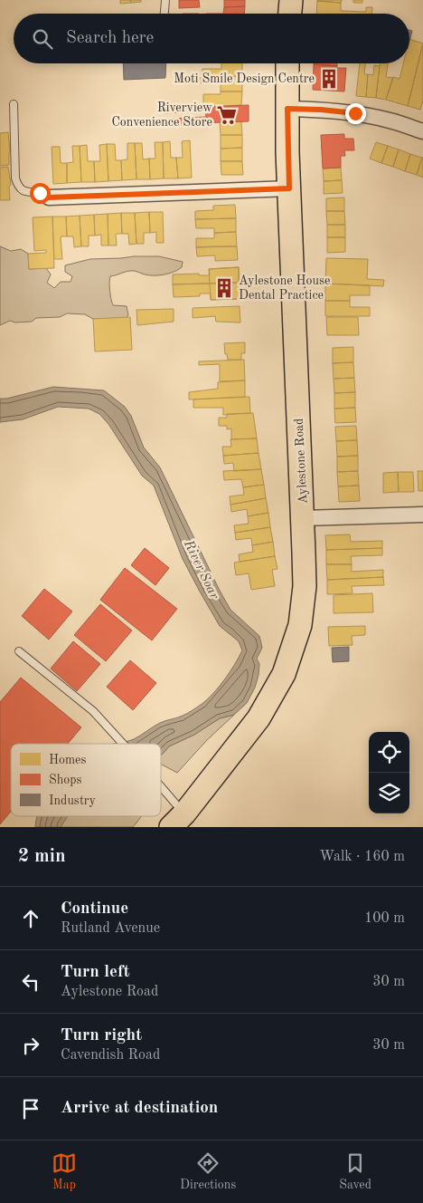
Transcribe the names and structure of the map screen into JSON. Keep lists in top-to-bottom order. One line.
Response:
{"streets":{"main road":["Aylestone Road"]},"water":["River Soar"],"places":{"building":["Moti Smile Design Centre","Aylestone House Dental Practice"],"supermarket":["Riverview Convenience Store"]},"legend":["Homes","Shops","Industry"],"page":{"search":"Search here","heading":["2 min","Walk · 160 m"],"list":[["Continue","Rutland Avenue","100 m"],["Turn left","Aylestone Road","30 m"],["Turn right","Cavendish Road","30 m"],"Arrive at destination"],"nav":["Map","Directions","Saved"]}}
